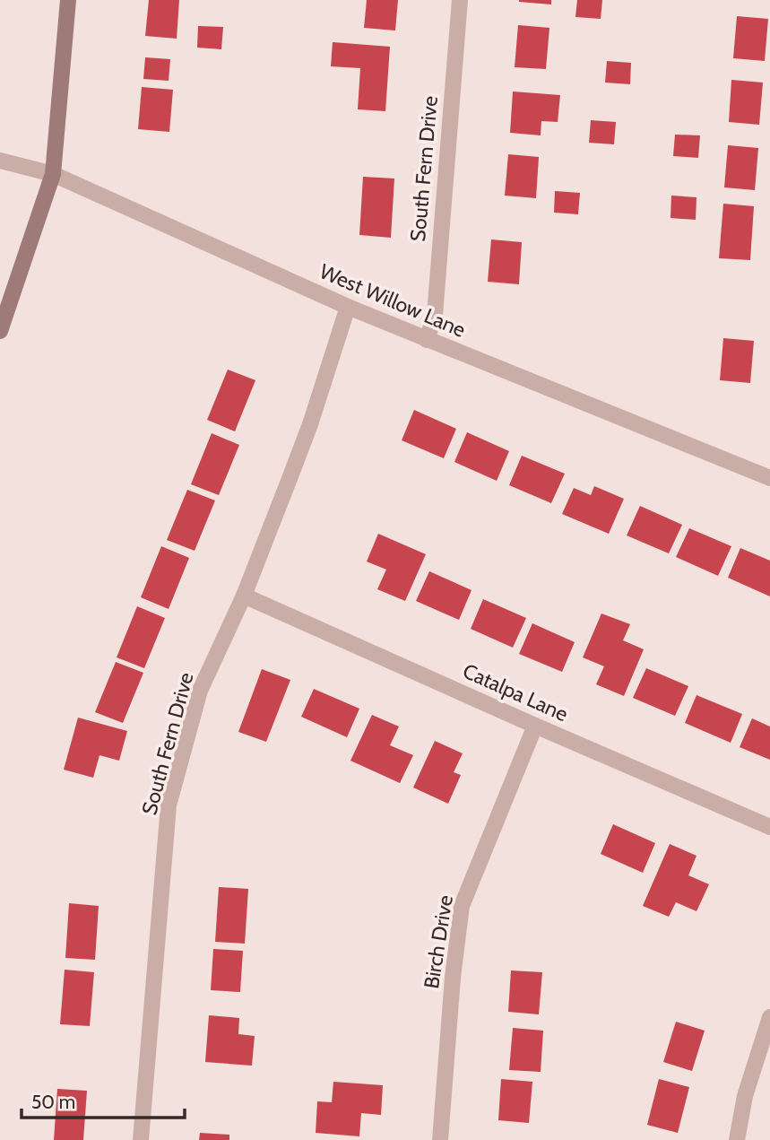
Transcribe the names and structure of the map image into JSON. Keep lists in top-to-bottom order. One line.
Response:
{"streets":{"street":["South Fern Drive","West Willow Lane","Catalpa Lane","Birch Drive"]},"crossings":[["South Fern Drive","West Willow Lane"],["South Fern Drive","Catalpa Lane"],["Catalpa Lane","Birch Drive"]],"scale_bar":"50 m"}
